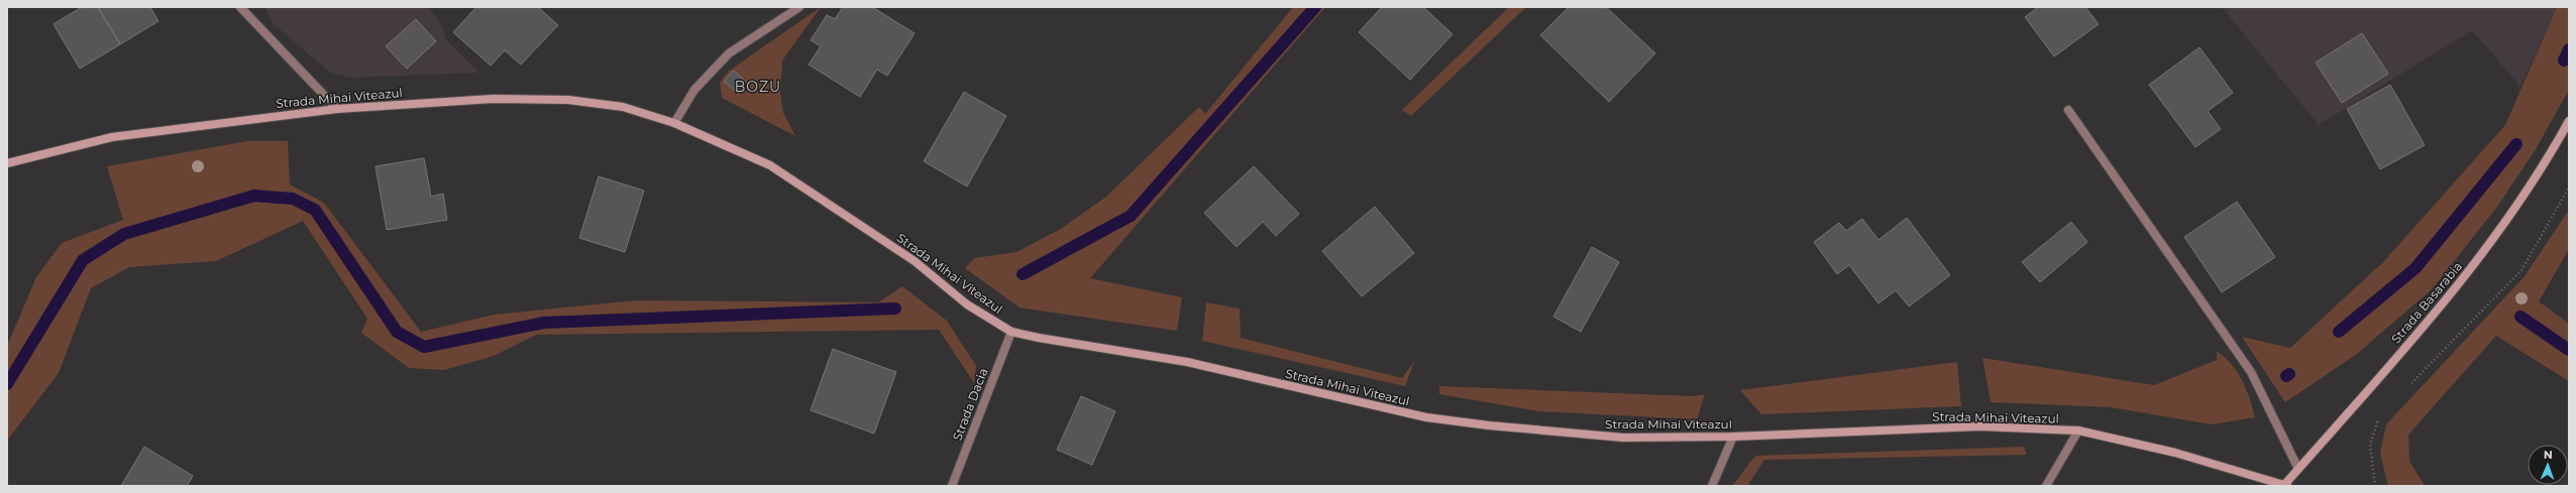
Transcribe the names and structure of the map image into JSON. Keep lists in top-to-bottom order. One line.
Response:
{"streets":{"street":["Strada Mihai Viteazul","Strada Basarabia","Strada Dacia"]},"crossings":[["Strada Mihai Viteazul","Strada Basarabia"],["Strada Mihai Viteazul","Strada Dacia"]],"districts":["BOZU"],"north":"top"}
